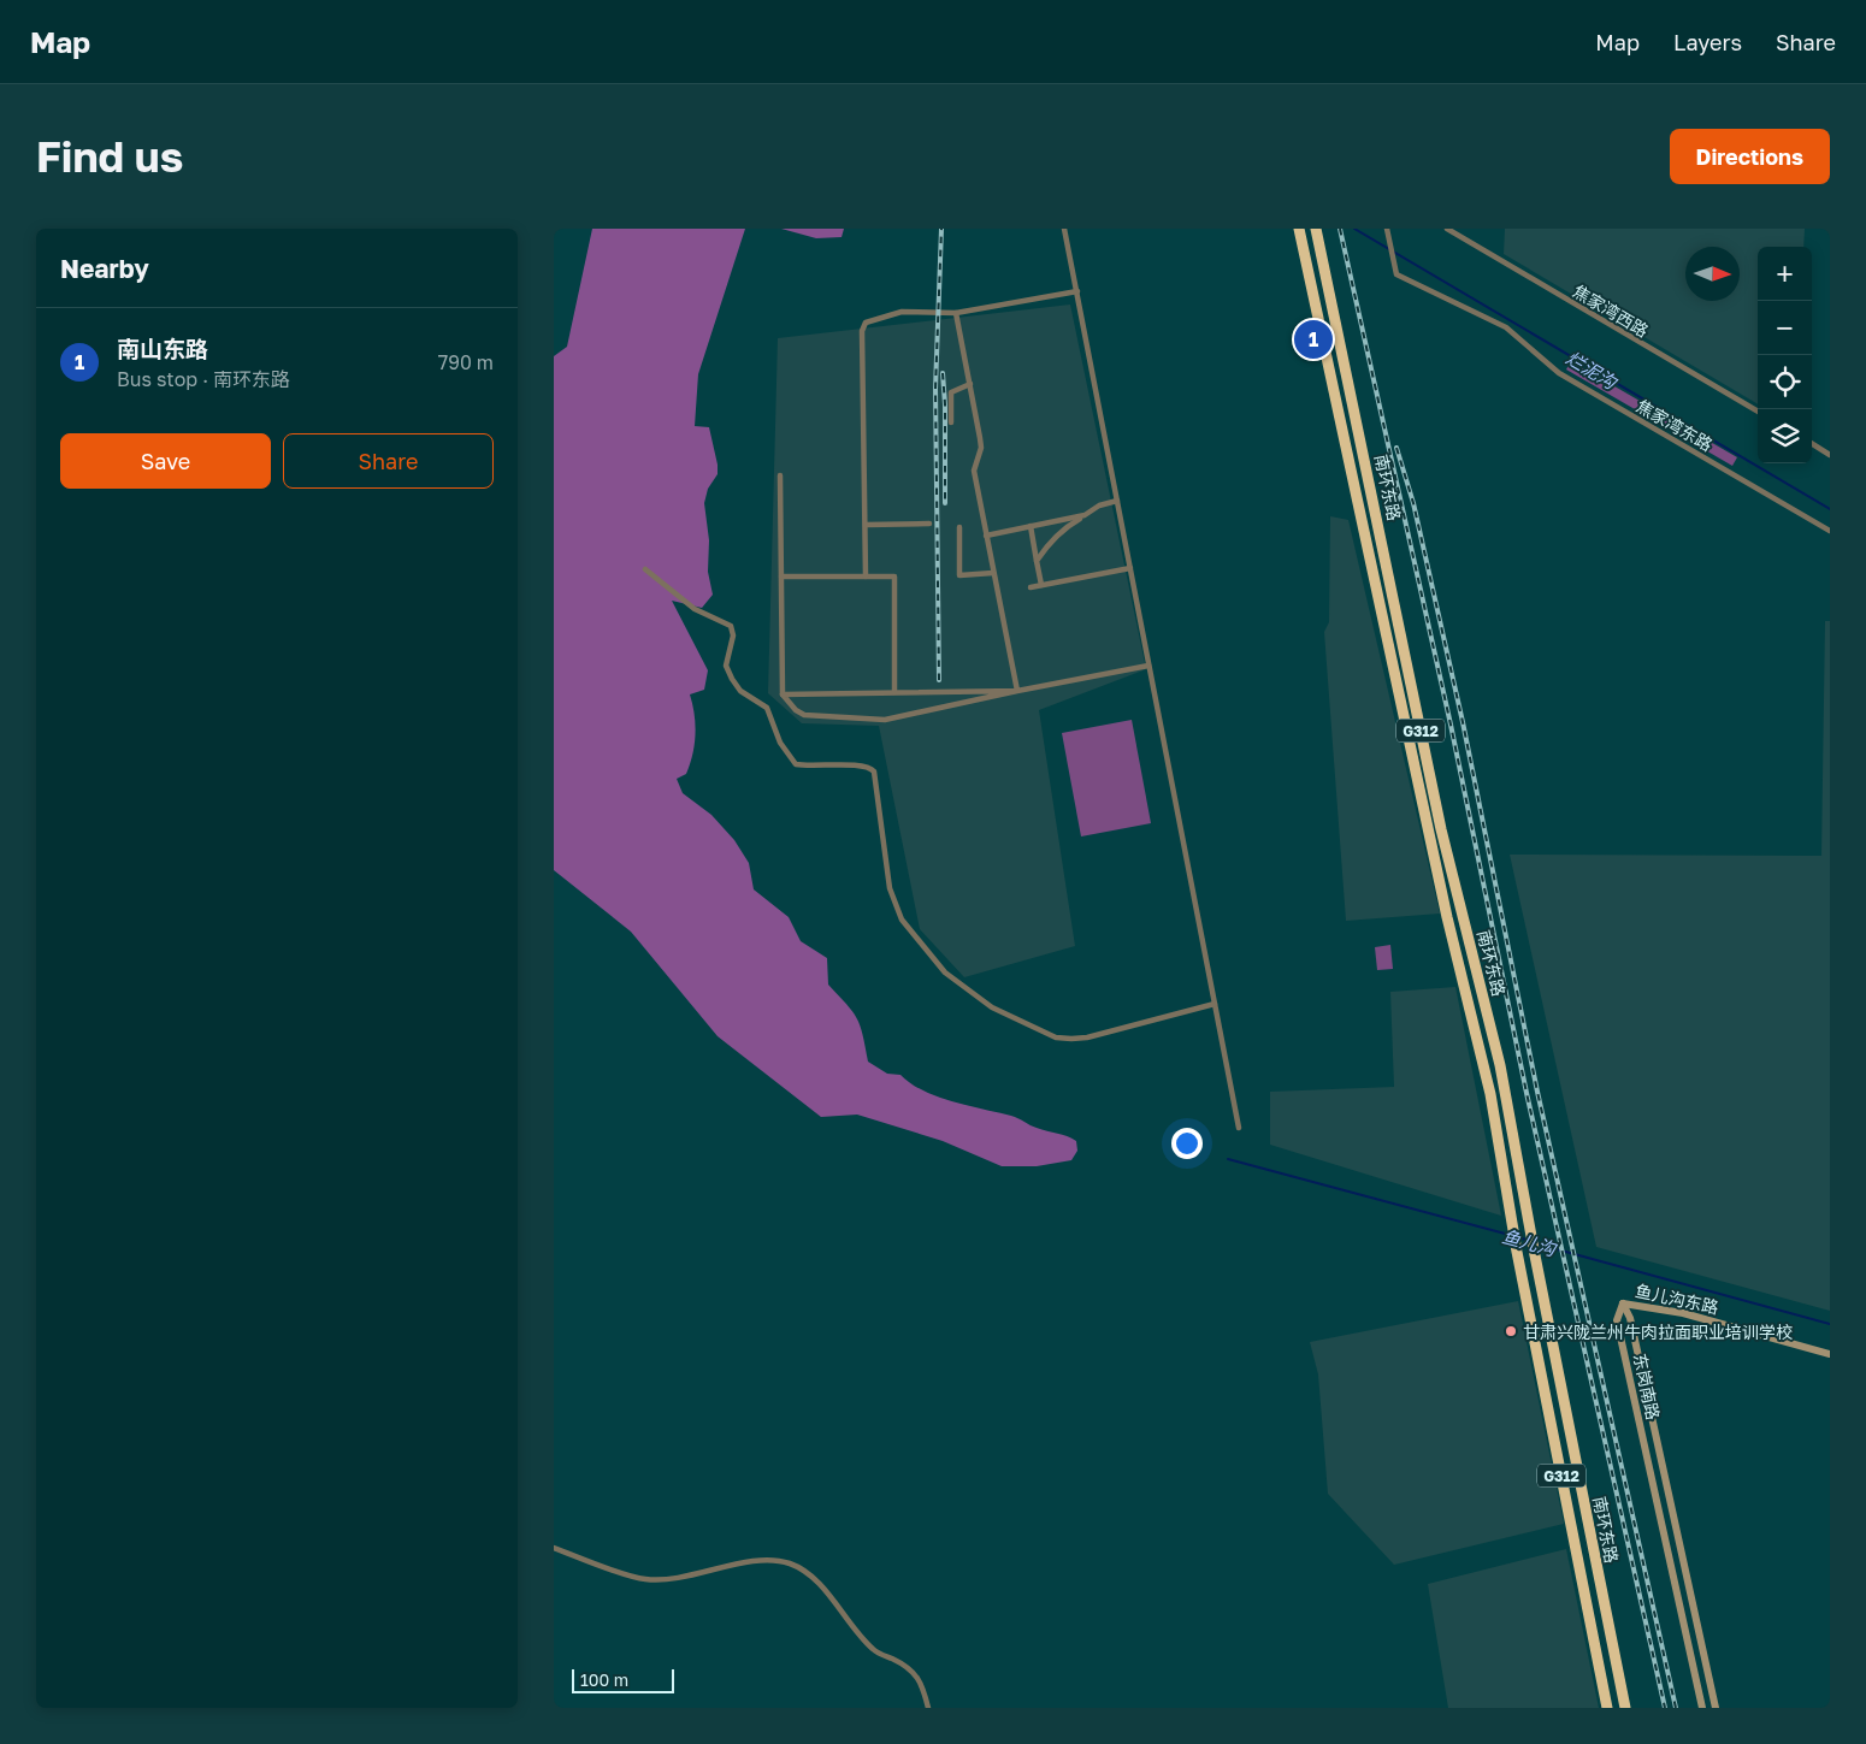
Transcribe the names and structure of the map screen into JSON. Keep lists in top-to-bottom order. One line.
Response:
{"streets":{"highway":["南环东路","G312"],"street":["焦家湾西路","焦家湾东路","鱼儿沟东路","东岗南路"]},"crossings":[["鱼儿沟东路","东岗南路"]],"water":["烂泥沟","鱼儿沟"],"places":["甘肃兴陇兰州牛肉拉面职业培训学校"],"scale_bar":"100 m","north":"right","page":{"header":"Map","nav":["Map","Layers","Share"],"buttons":["Directions",["Save","Share"]],"title":"Find us","heading":"Nearby","map_buttons":["+","−"],"list":[{"mark":"1","name":"南山东路","note":"Bus stop · 南环东路","value":"790 m"}],"pins":"1","scale":"100 m"}}
